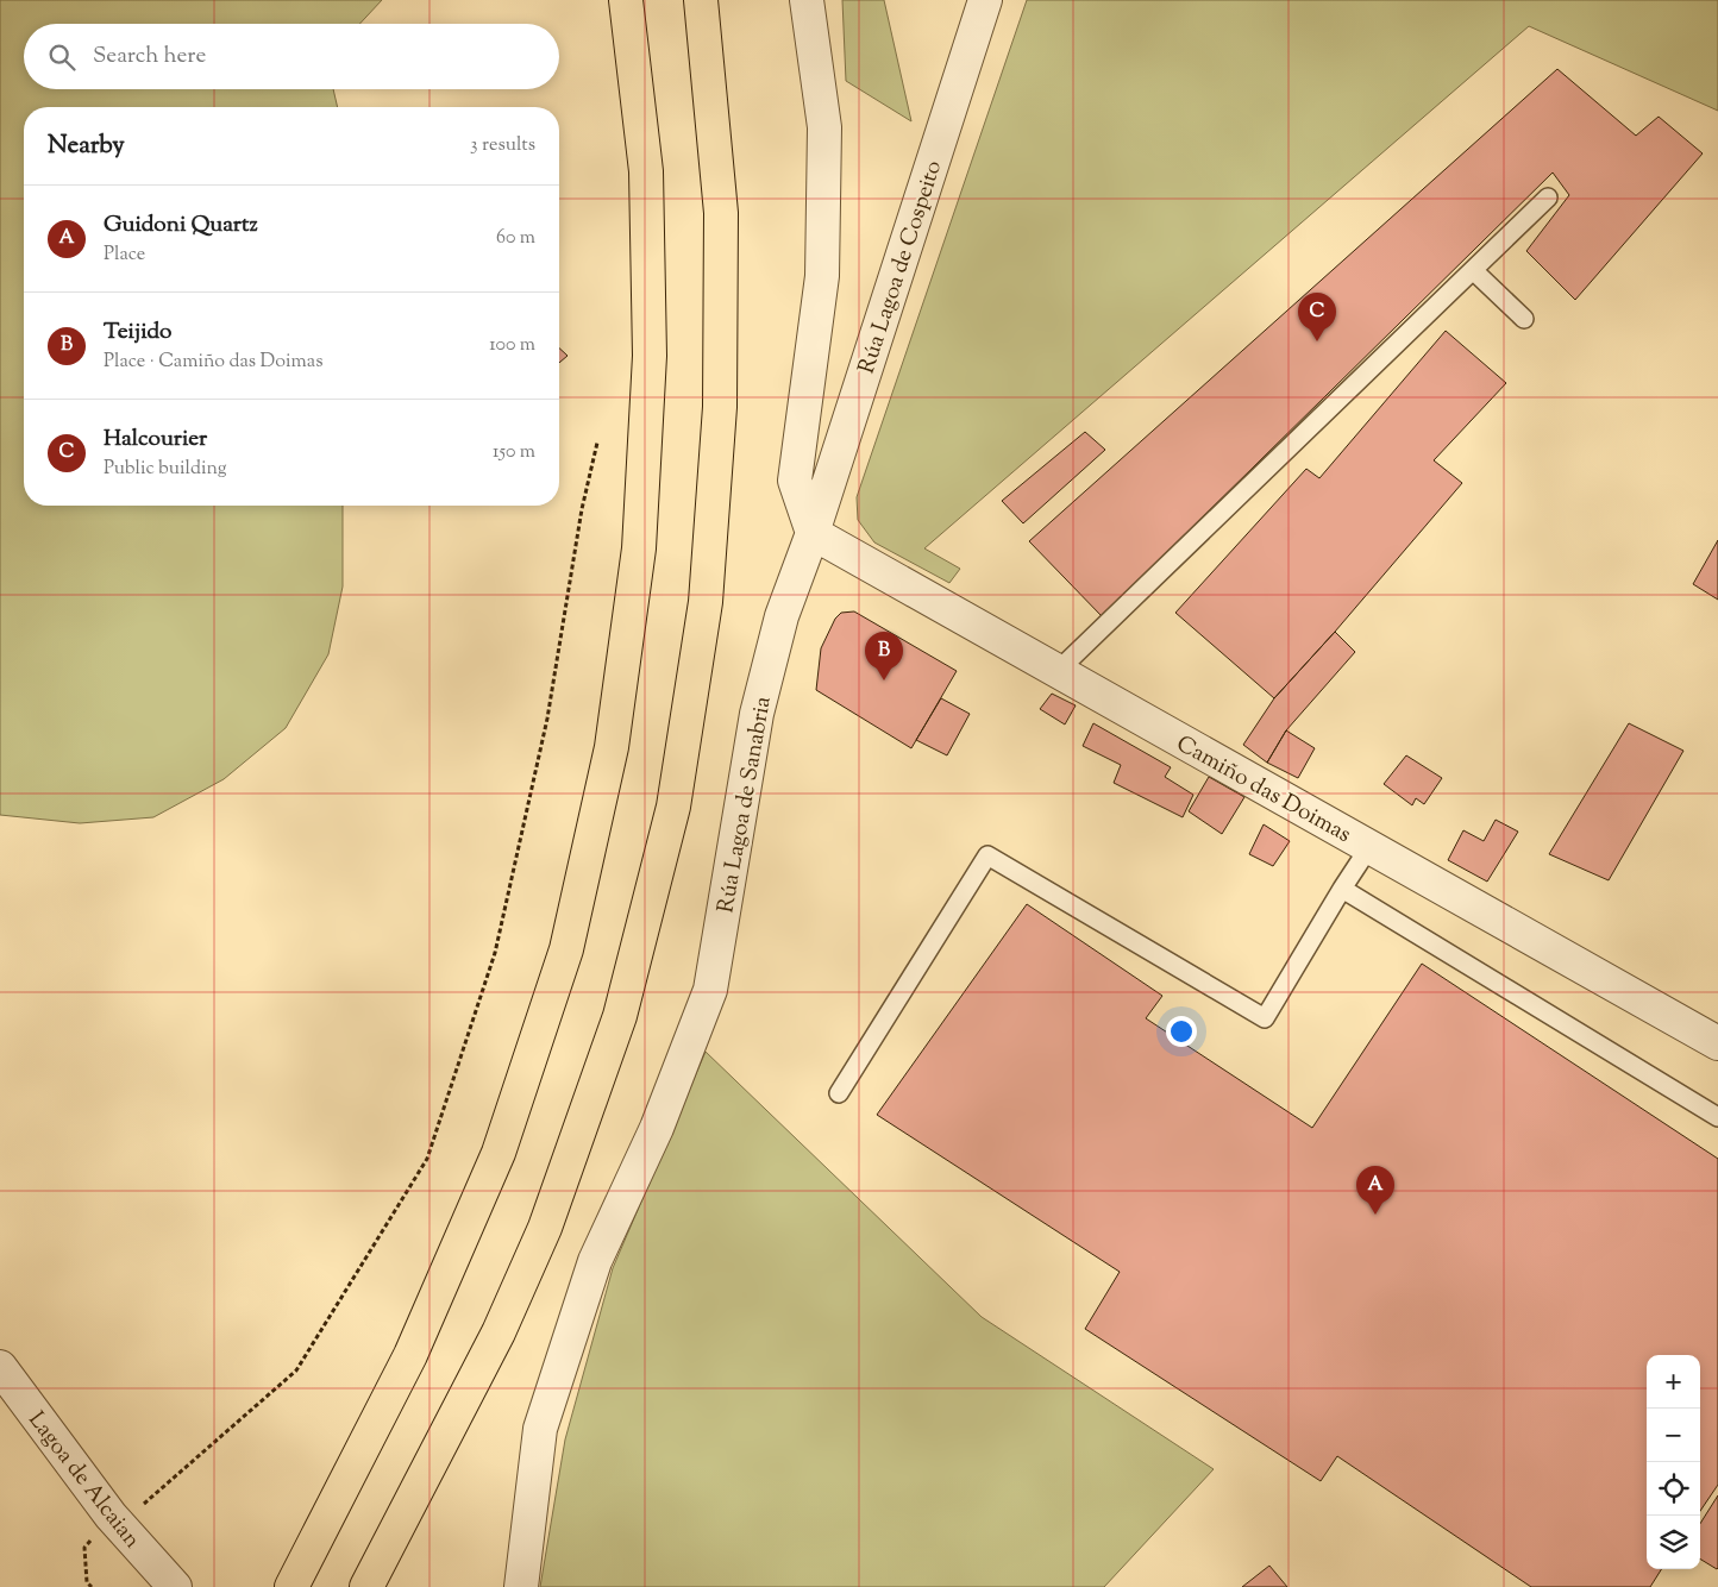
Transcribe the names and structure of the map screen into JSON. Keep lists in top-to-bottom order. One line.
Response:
{"streets":{"street":["Rúa Lagoa de Cospeito","Camiño das Doimas","Rúa Lagoa de Sanabria","Lagoa de Alcaian"]},"crossings":[["Rúa Lagoa de Cospeito","Camiño das Doimas"],["Rúa Lagoa de Cospeito","Rúa Lagoa de Sanabria"],["Camiño das Doimas","Rúa Lagoa de Sanabria"]],"page":{"search":"Search here","heading":["Nearby","3 results"],"list":[{"mark":"A","name":"Guidoni Quartz","note":"Place","value":"60 m"},{"mark":"B","name":"Teijido","note":"Place · Camiño das Doimas","value":"100 m"},{"mark":"C","name":"Halcourier","note":"Public building","value":"150 m"}],"pins":["C","B","A"],"map_buttons":["+","−"]}}
